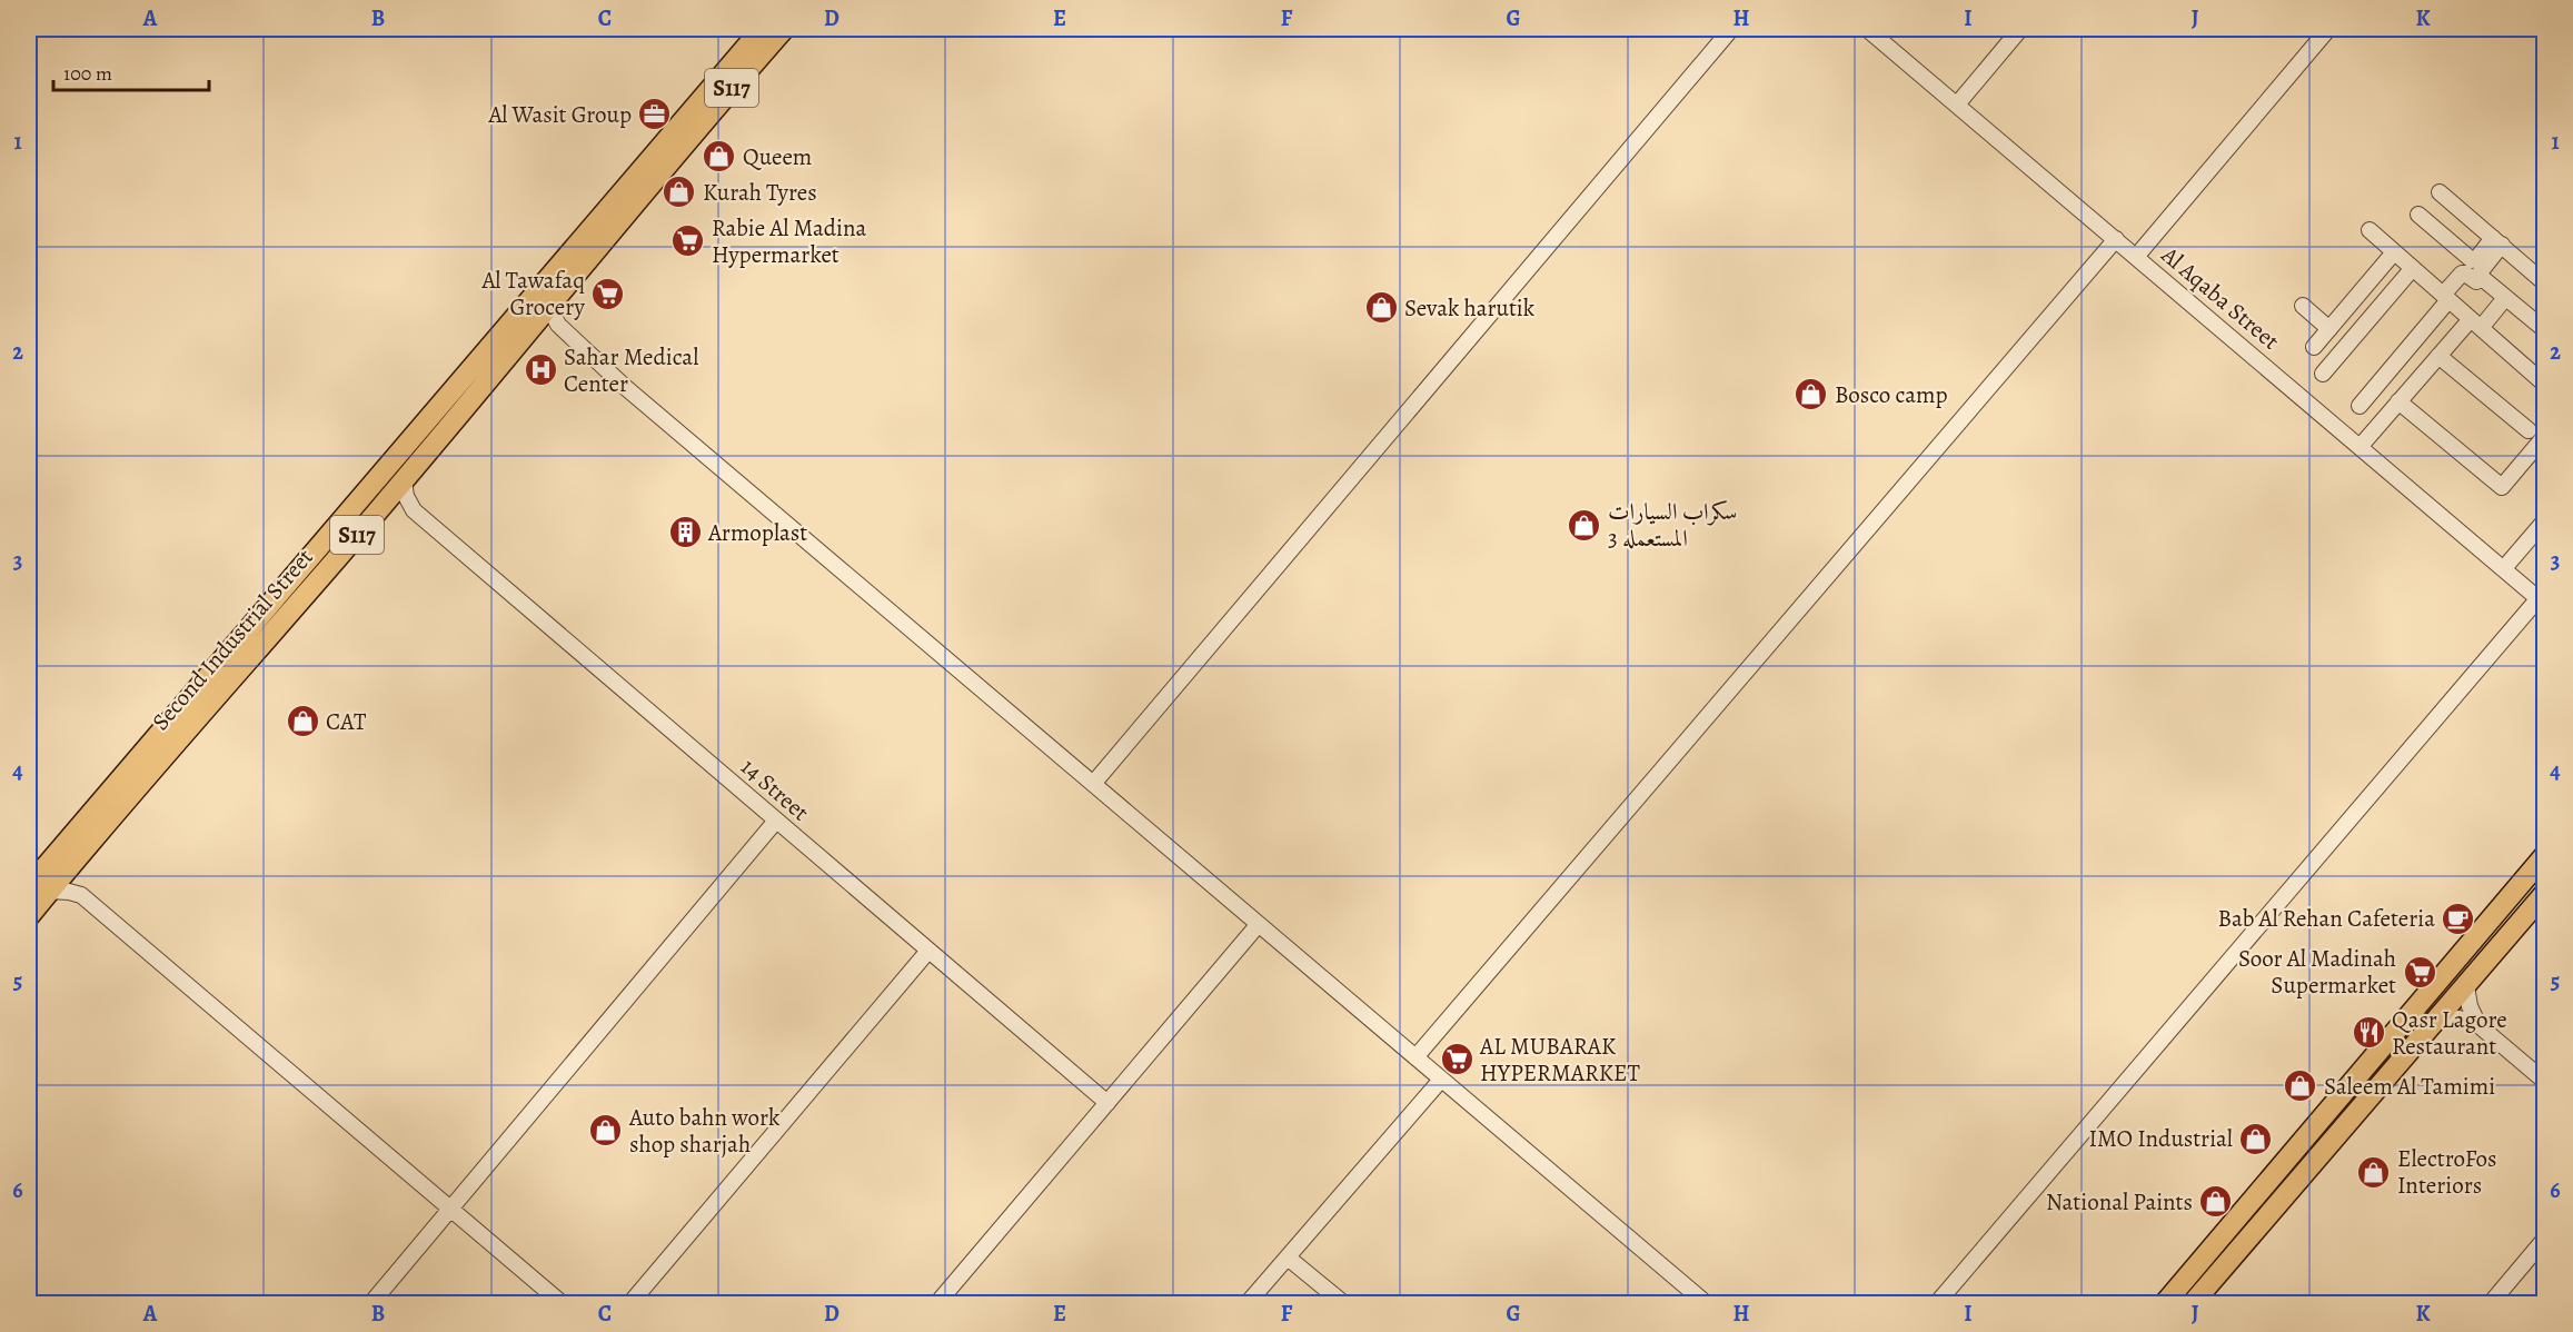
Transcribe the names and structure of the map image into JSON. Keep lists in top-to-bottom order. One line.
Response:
{"streets":{"main road":["S117","Second Industrial Street"],"street":["Al Aqaba Street","14 Street"]},"places":{"office":["Al Wasit Group"],"shop":["Queem","Kurah Tyres","Sevak harutik","Bosco camp","سكراب السيارات المستعمله 3","CAT","Saleem Al Tamimi","Auto bahn work shop sharjah","IMO Industrial","ElectroFos Interiors","National Paints"],"supermarket":["Rabie Al Madina Hypermarket","Al Tawafaq Grocery","Soor Al Madinah Supermarket","AL MUBARAK HYPERMARKET"],"hospital":["Sahar Medical Center"],"building":["Armoplast"],"cafe":["Bab Al Rehan Cafeteria"],"restaurant":["Qasr Lagore Restaurant"]},"scale_bar":"100 m","grid":{"columns":["A","B","C","D","E","F","G","H","I","J","K"],"rows":["1","2","3","4","5","6"]}}
